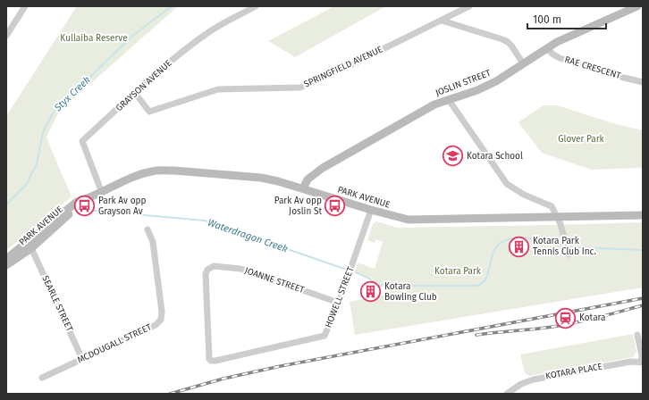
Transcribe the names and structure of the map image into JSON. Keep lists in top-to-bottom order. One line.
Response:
{"streets":{"main road":["JOSLIN STREET","PARK AVENUE"],"street":["SPRINGFIELD AVENUE","RAE CRESCENT","GRAYSON AVENUE","JOANNE STREET","HOWELL STREET","SEARLE STREET","MCDOUGALL STREET","KOTARA PLACE"]},"crossings":[["SPRINGFIELD AVENUE","GRAYSON AVENUE"],["RAE CRESCENT","JOSLIN STREET"],["JOSLIN STREET","PARK AVENUE"],["GRAYSON AVENUE","PARK AVENUE"],["PARK AVENUE","HOWELL STREET"],["PARK AVENUE","SEARLE STREET"],["JOANNE STREET","HOWELL STREET"],["SEARLE STREET","MCDOUGALL STREET"]],"water":["Styx Creek","Waterdragon Creek"],"parks":["Kullaiba Reserve","Glover Park","Kotara Park"],"places":{"school or university":["Kotara School"],"bus stop":["Park Av opp Grayson Av","Park Av opp Joslin St"],"building":["Kotara Park Tennis Club Inc.","Kotara Bowling Club"],"station":["Kotara"]},"scale_bar":"100 m"}
